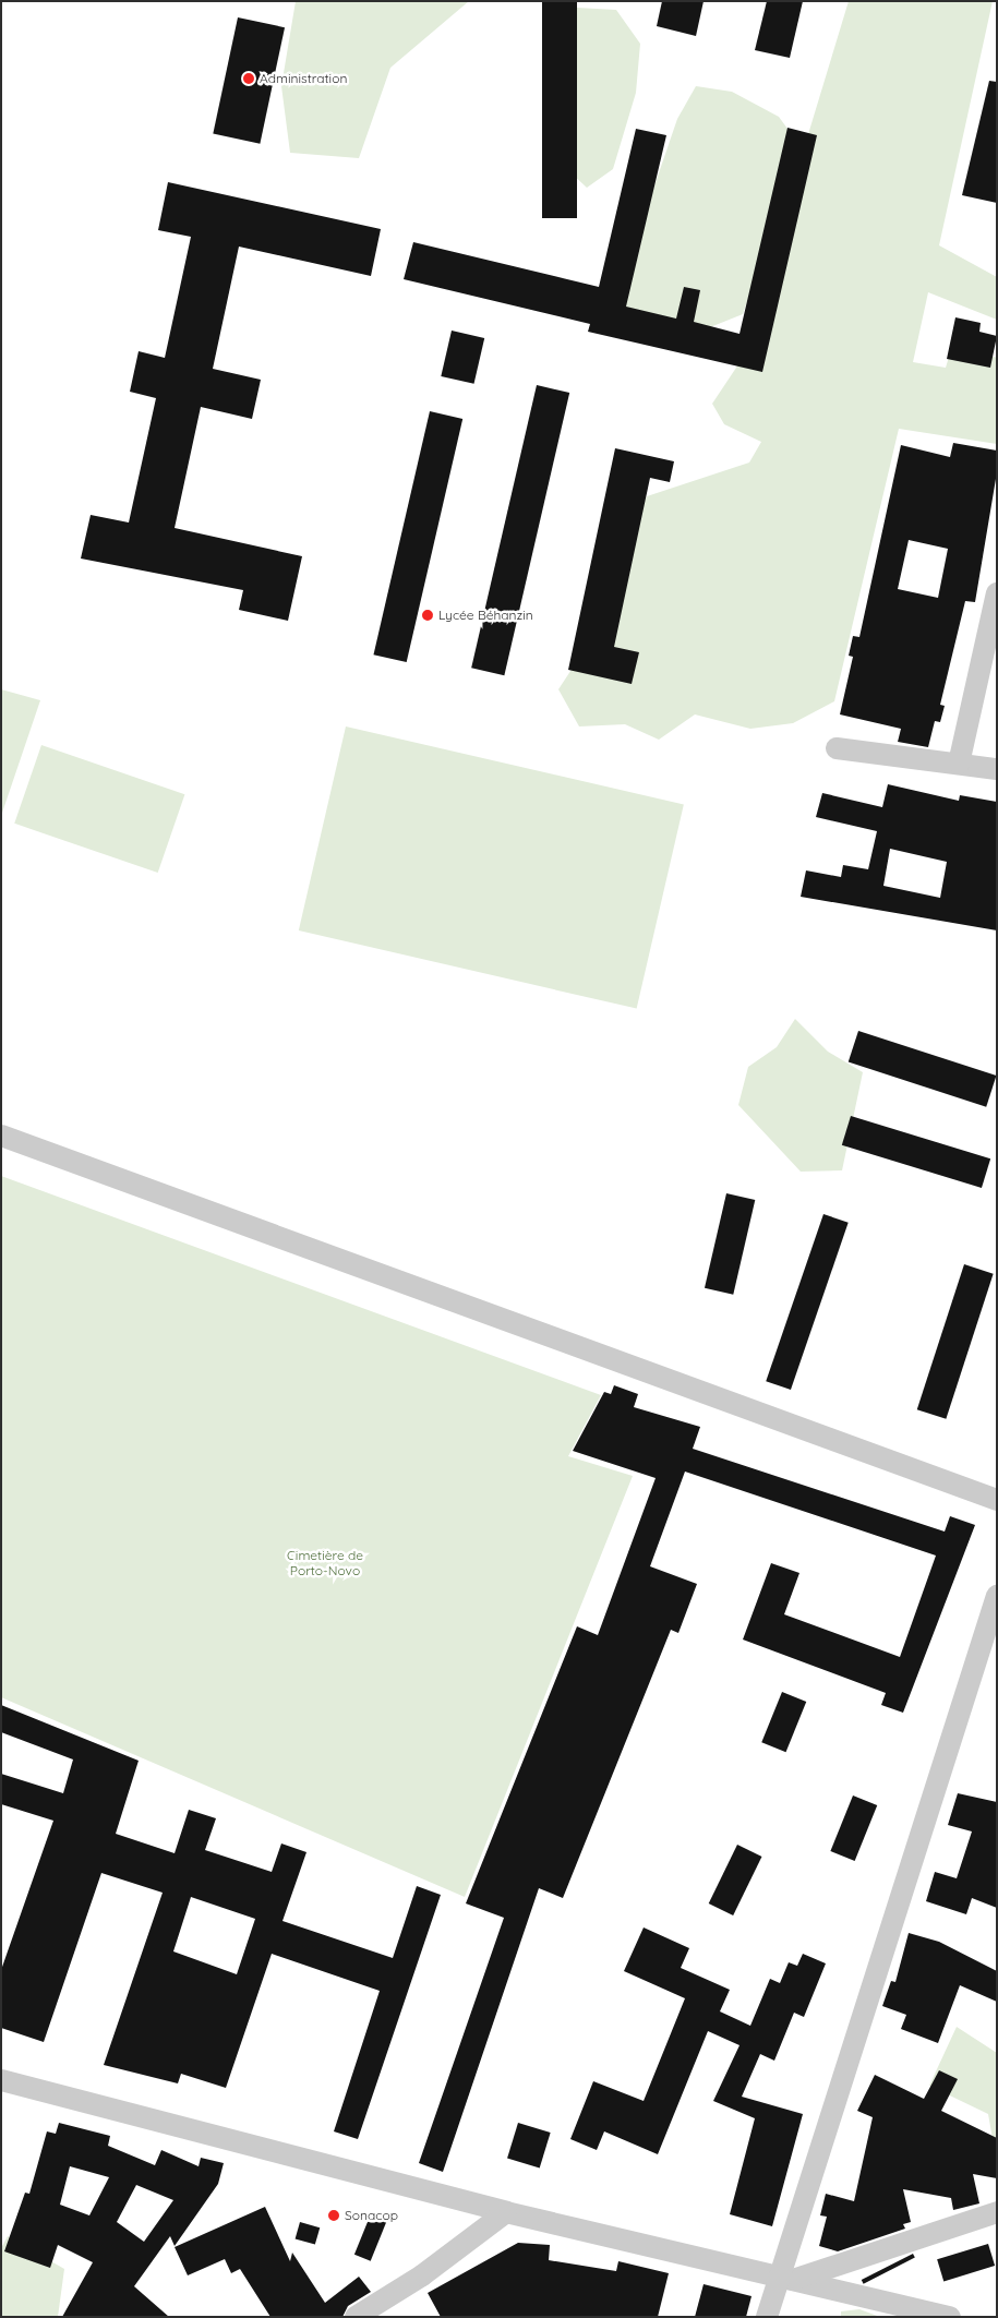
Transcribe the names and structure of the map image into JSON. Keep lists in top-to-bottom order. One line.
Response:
{"parks":["Cimetière de Porto-Novo"],"places":["Administration","Lycée Béhanzin","Sonacop"]}
